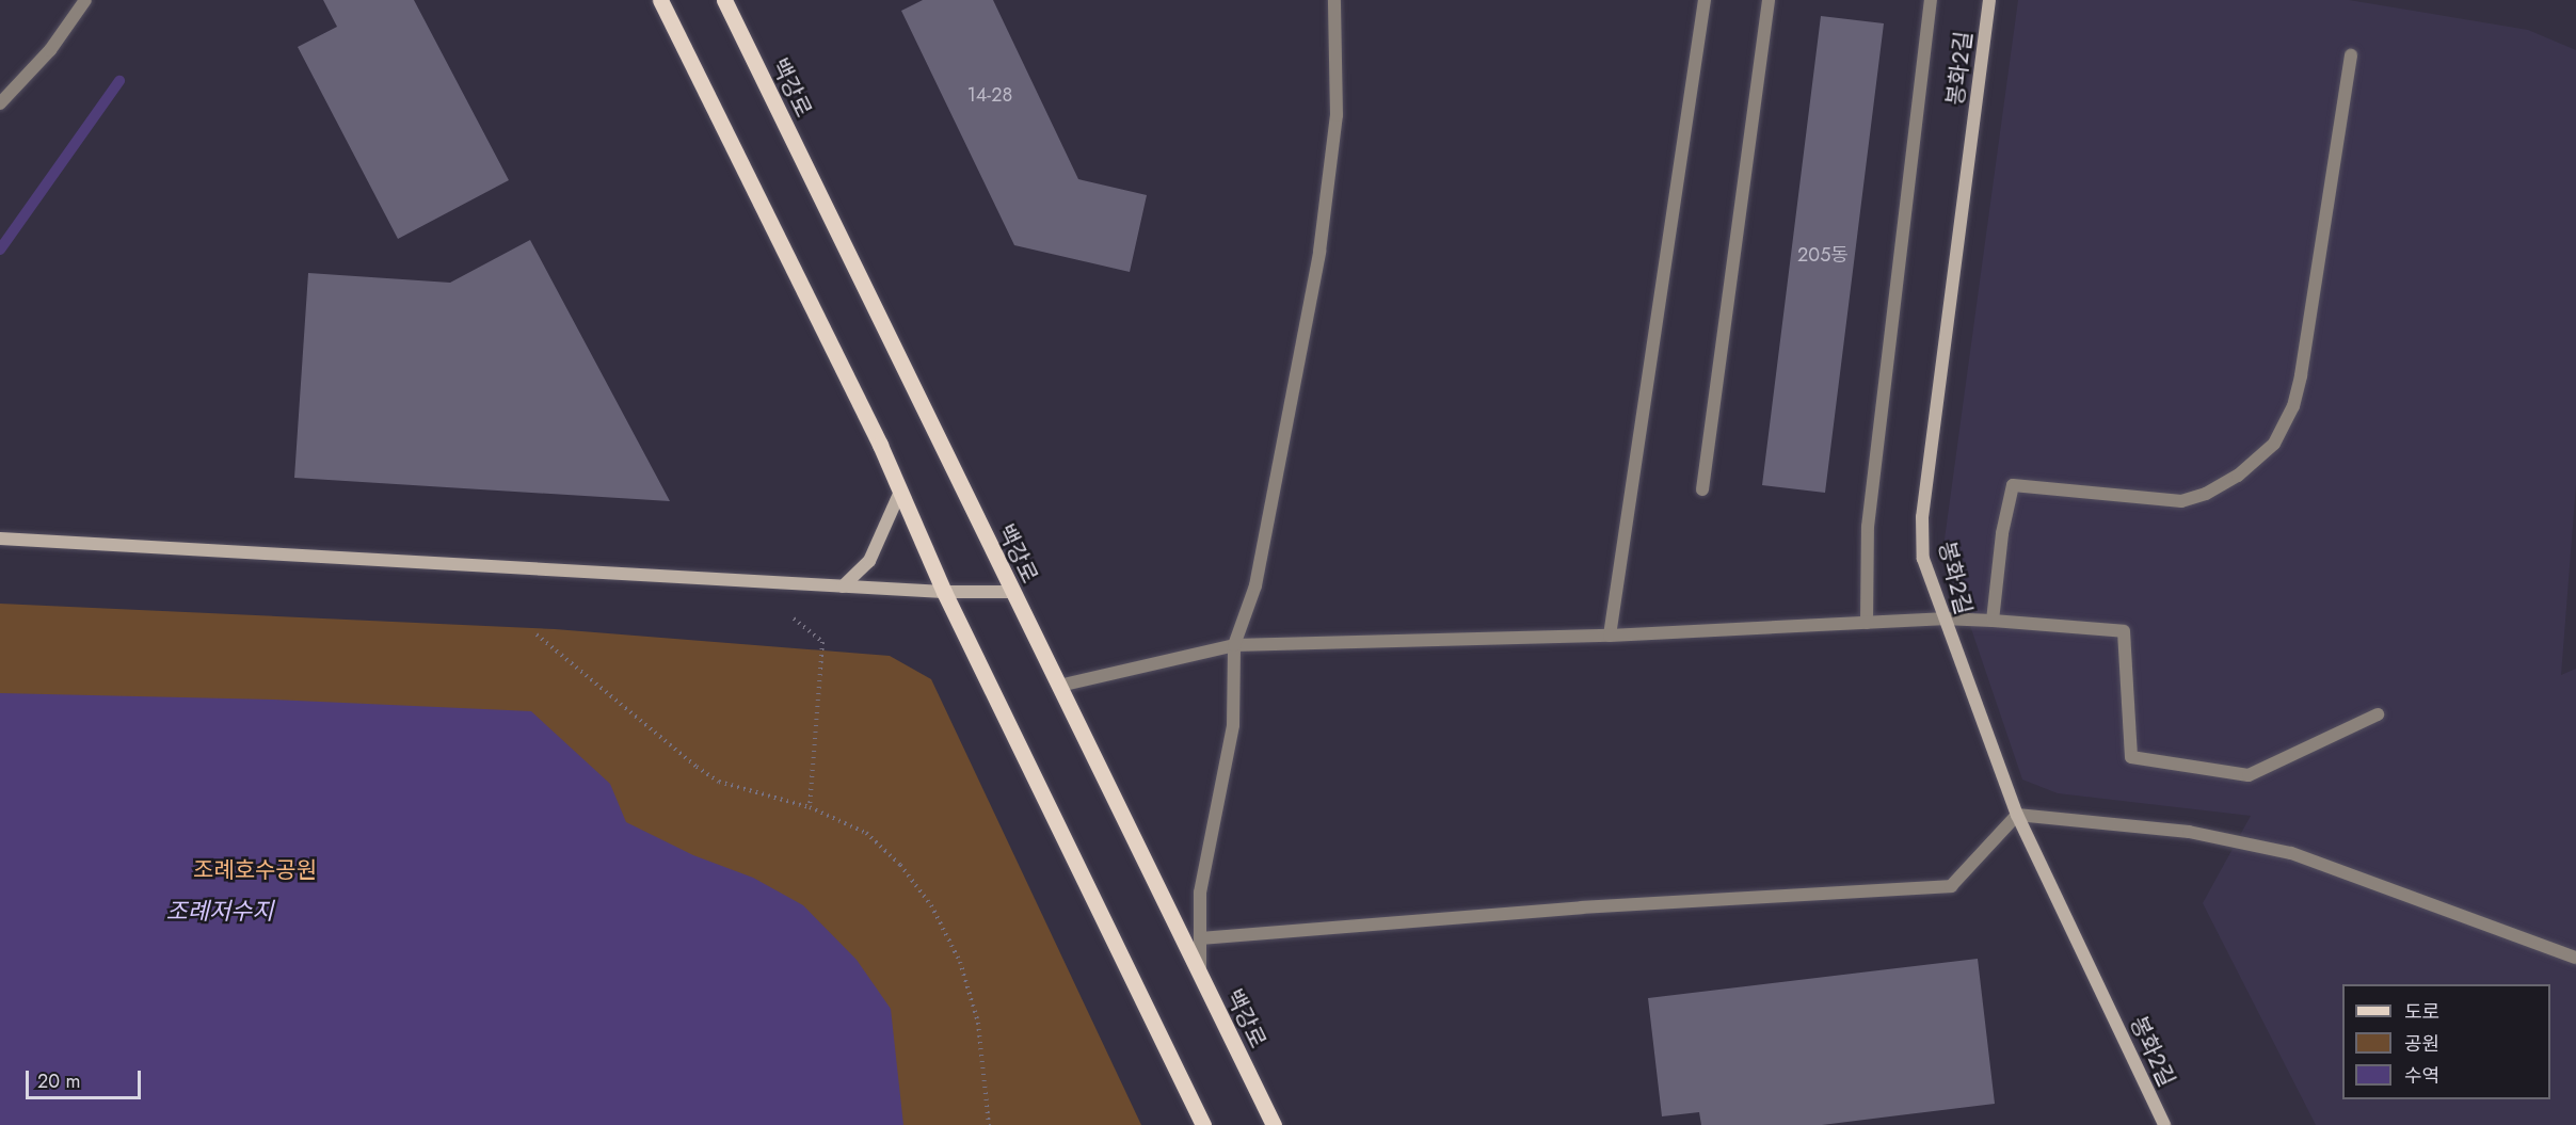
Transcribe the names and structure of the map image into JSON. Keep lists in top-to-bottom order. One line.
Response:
{"streets":{"main road":["백강로"],"street":["봉화2길"]},"water":["조례저수지"],"parks":["조례호수공원"],"house_numbers":["14-28","205동"],"legend":["도로","공원","수역"],"scale_bar":"20 m"}
